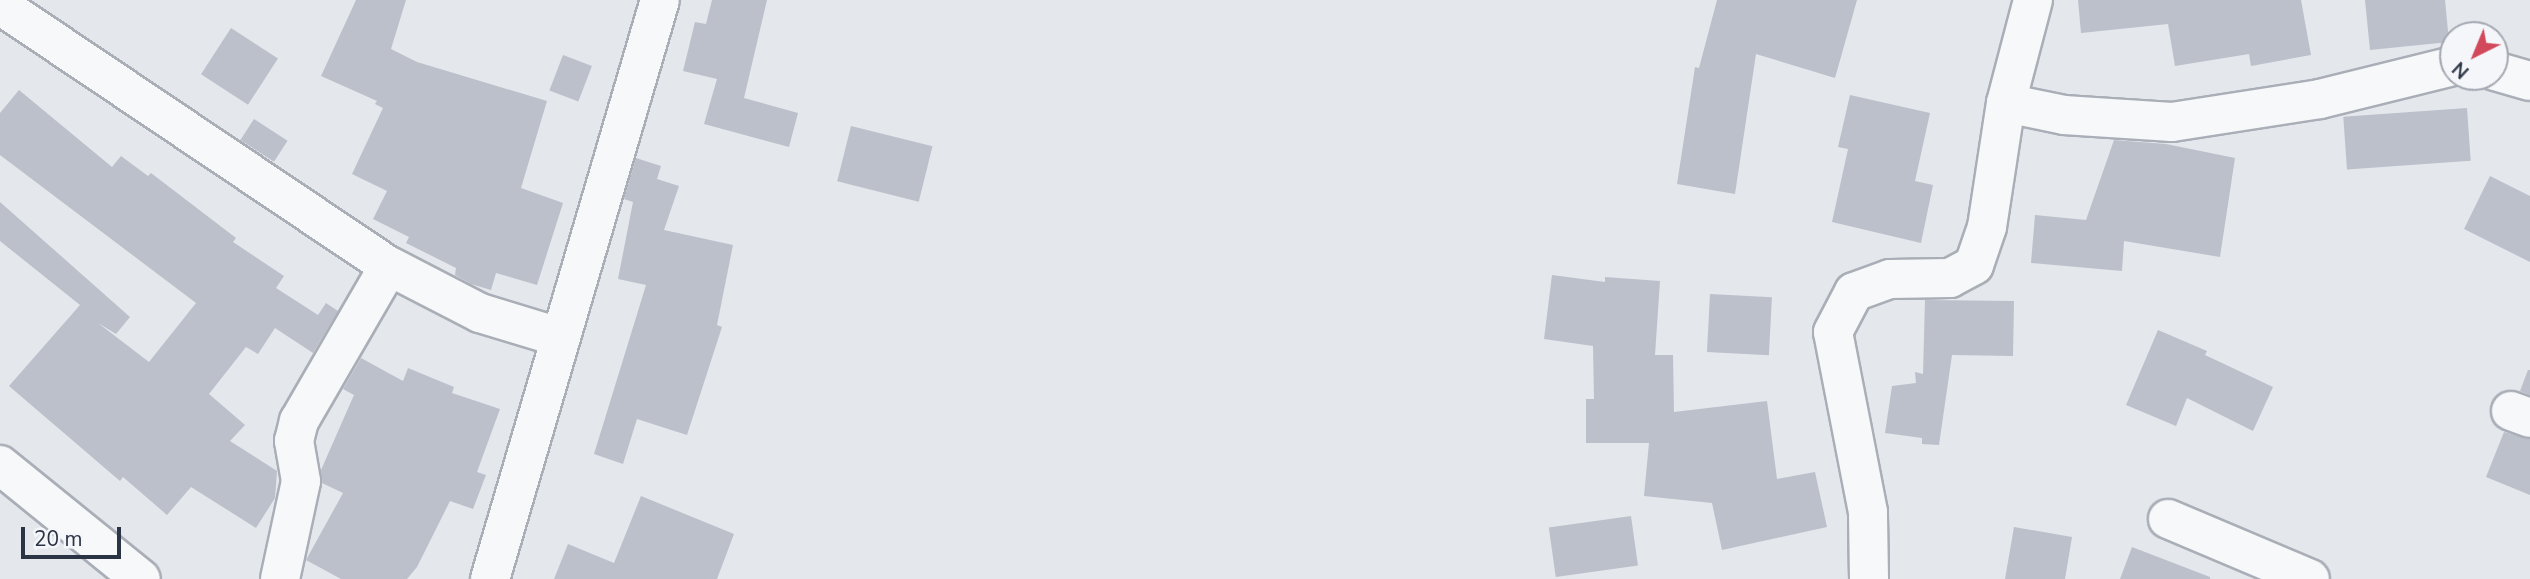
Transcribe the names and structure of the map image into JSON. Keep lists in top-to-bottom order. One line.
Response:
{"scale_bar":"20 m","north":"bottom left"}
